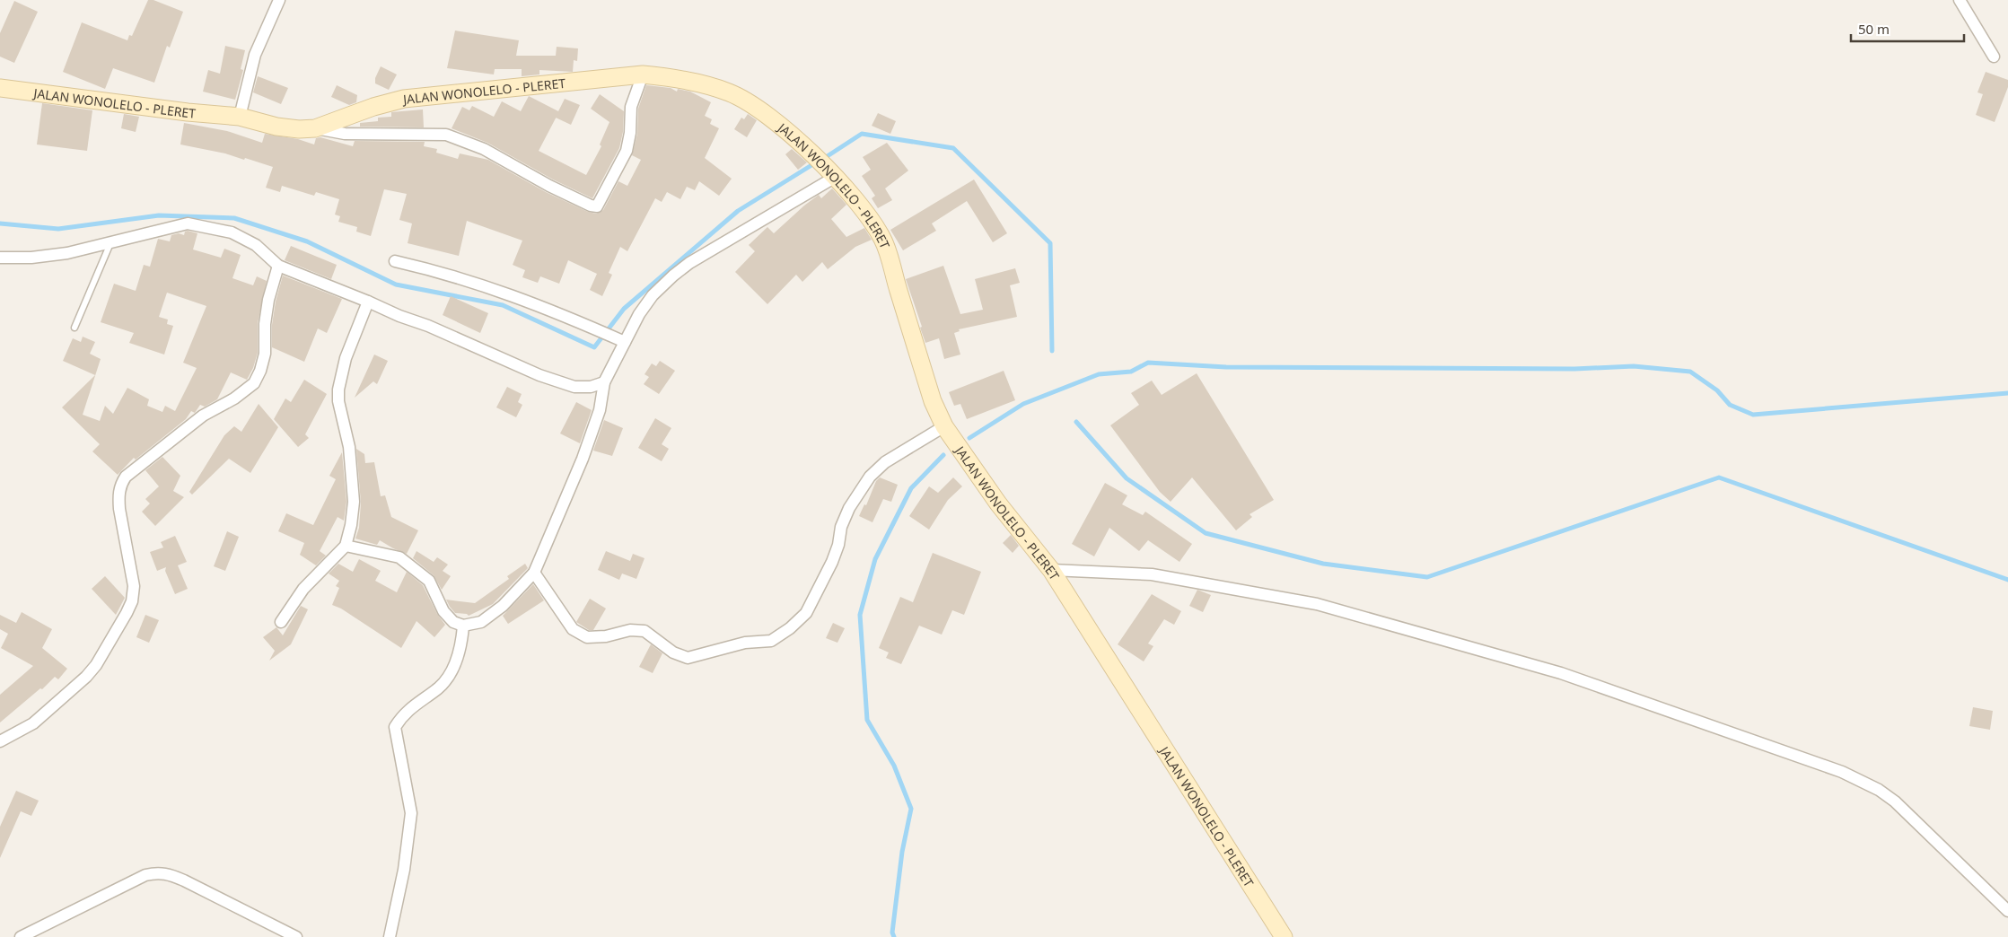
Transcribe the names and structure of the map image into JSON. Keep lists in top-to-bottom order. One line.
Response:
{"streets":{"main road":["JALAN WONOLELO - PLERET"]},"scale_bar":"50 m"}
